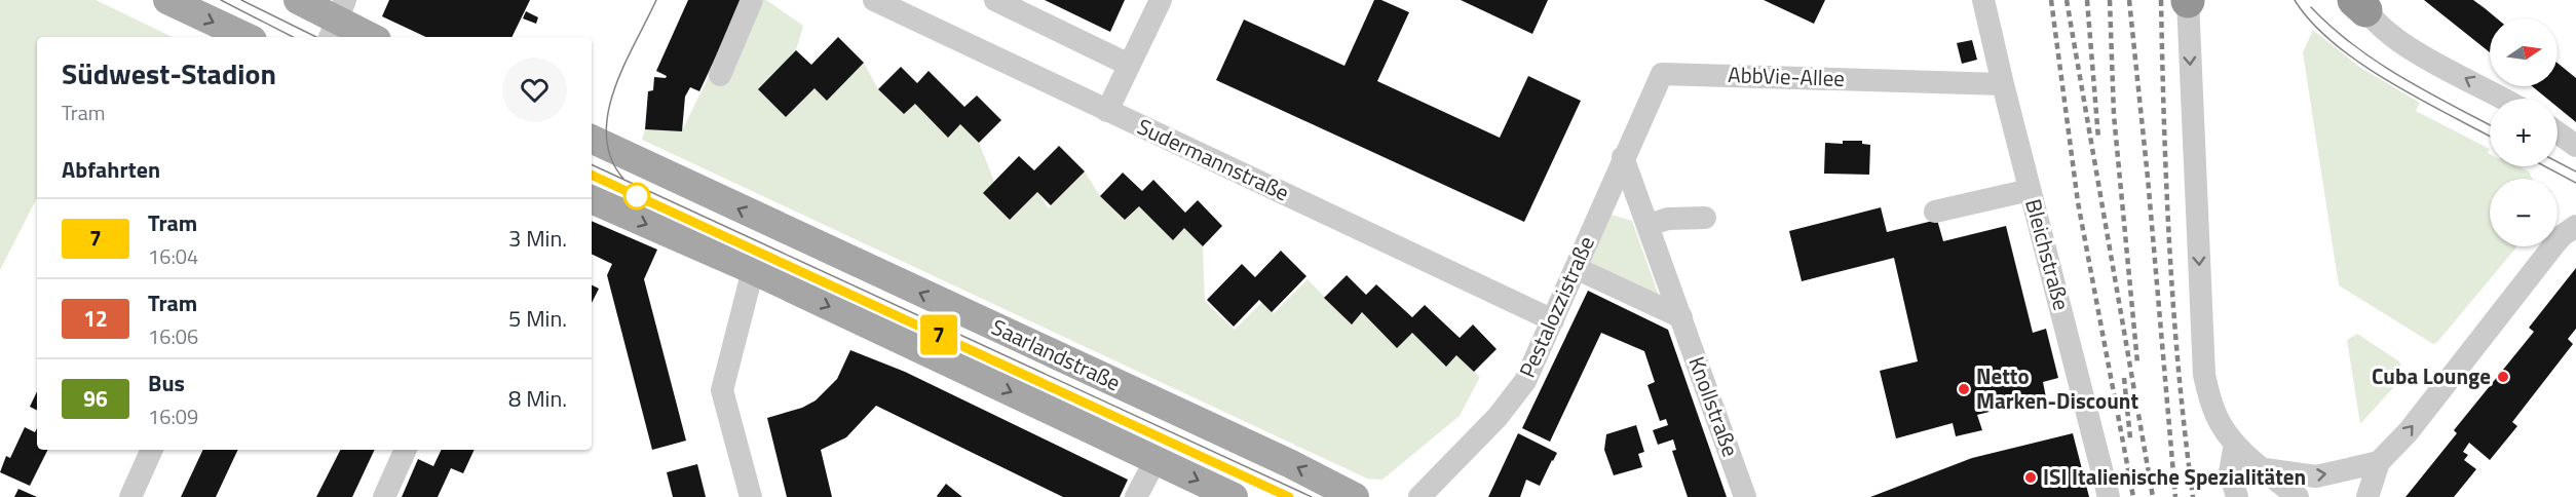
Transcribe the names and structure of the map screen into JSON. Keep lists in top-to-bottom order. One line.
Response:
{"streets":{"main road":["Saarlandstraße"],"street":["AbbVie-Allee","Sudermannstraße","Bleichstraße","Pestalozzistraße","Knollstraße"]},"crossings":[["AbbVie-Allee","Bleichstraße"],["AbbVie-Allee","Pestalozzistraße"],["AbbVie-Allee","Knollstraße"],["Sudermannstraße","Pestalozzistraße"],["Pestalozzistraße","Knollstraße"]],"places":["Cuba Lounge","Netto Marken-Discount","ISI Italienische Spezialitäten"],"lines":["tram line 7"],"north":"right","page":{"on_map":"7","map_buttons":["+","−"],"heading":[["Südwest-Stadion","Tram"],"Abfahrten"],"list":[{"mark":"7","name":"Tram","note":"16:04","value":"3 Min."},{"mark":"12","name":"Tram","note":"16:06","value":"5 Min."},{"mark":"96","name":"Bus","note":"16:09","value":"8 Min."}]}}
